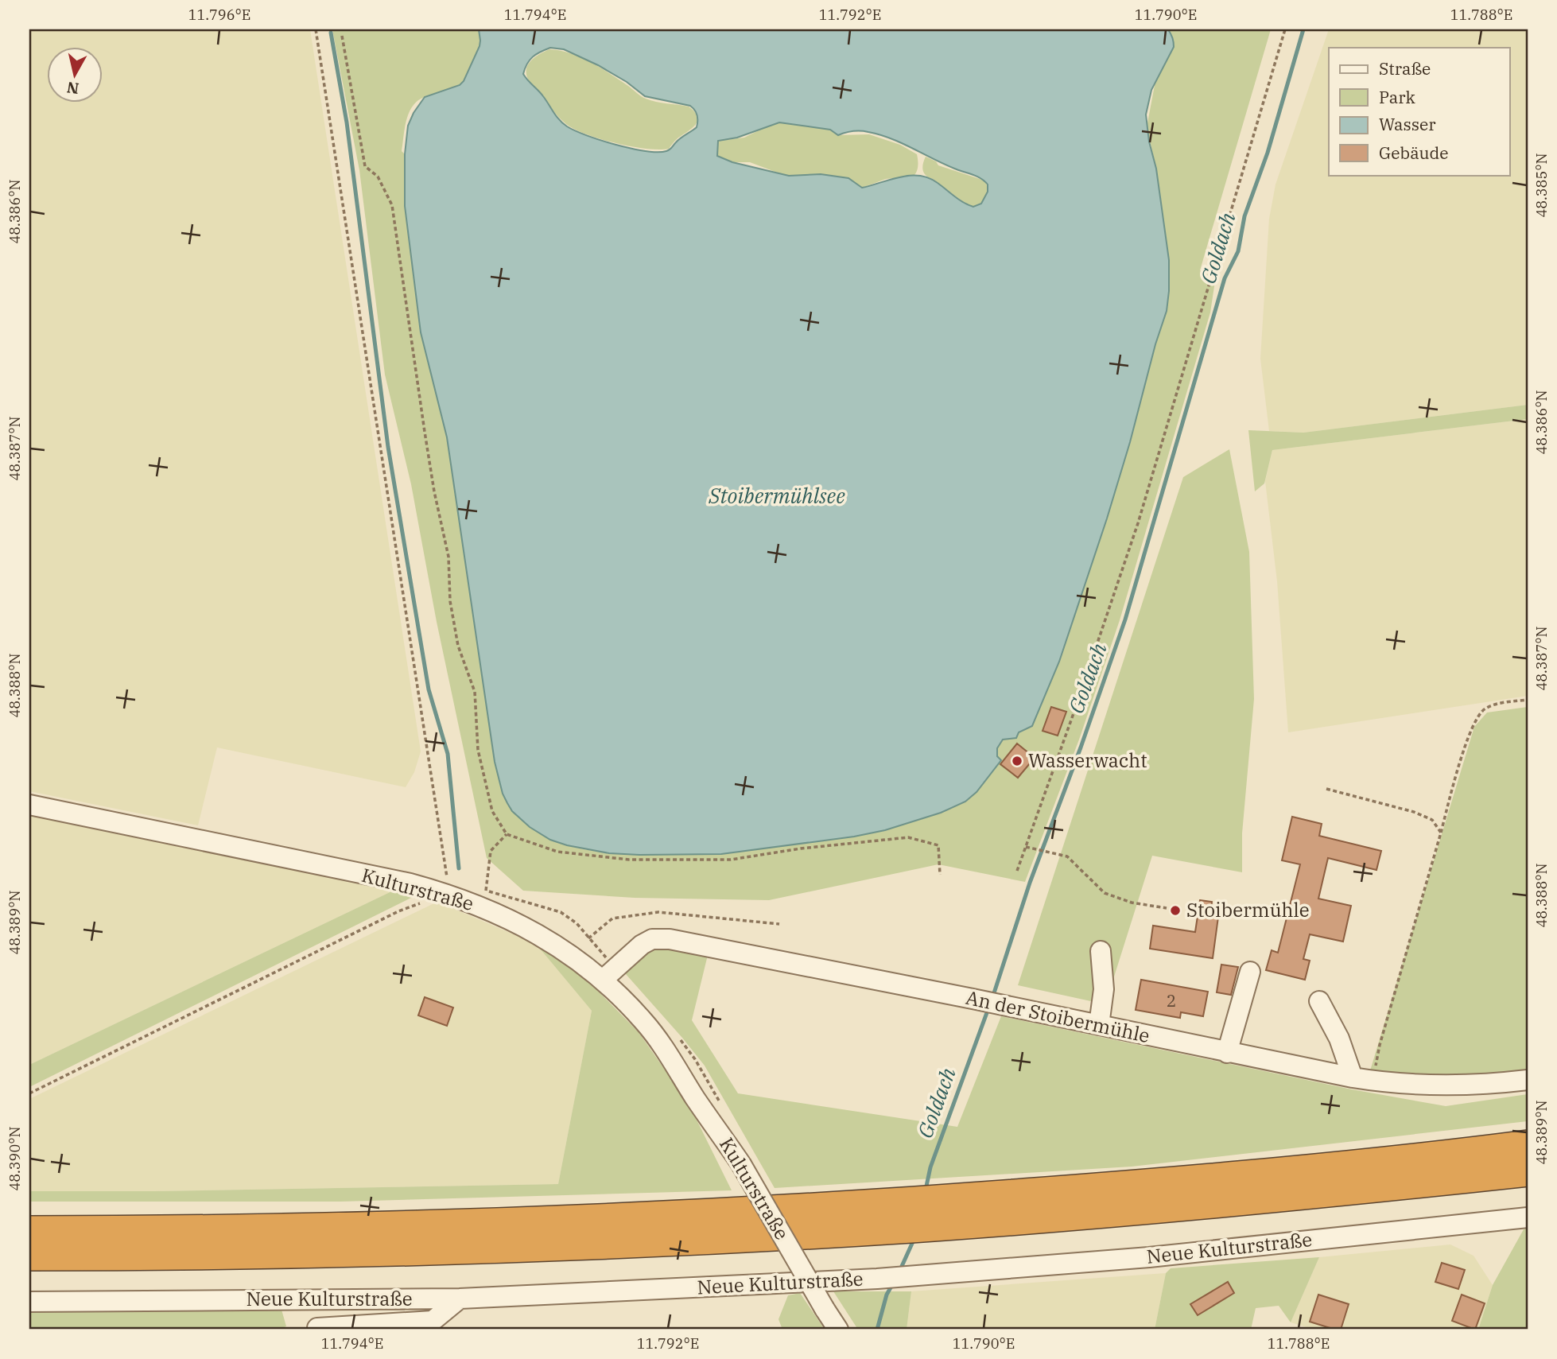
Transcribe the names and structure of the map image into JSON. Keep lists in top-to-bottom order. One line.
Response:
{"streets":{"street":["Kulturstraße","An der Stoibermühle","Neue Kulturstraße"]},"crossings":[["Kulturstraße","An der Stoibermühle"]],"water":["Goldach","Stoibermühlsee"],"places":["Wasserwacht","Stoibermühle"],"house_numbers":["2"],"legend":["Straße","Park","Wasser","Gebäude"],"north":"bottom","coordinates":["11.796°E","11.794°E","11.792°E","11.790°E","11.788°E","48.385°N","48.386°N","48.387°N","48.388°N","48.389°N","48.390°N"]}
